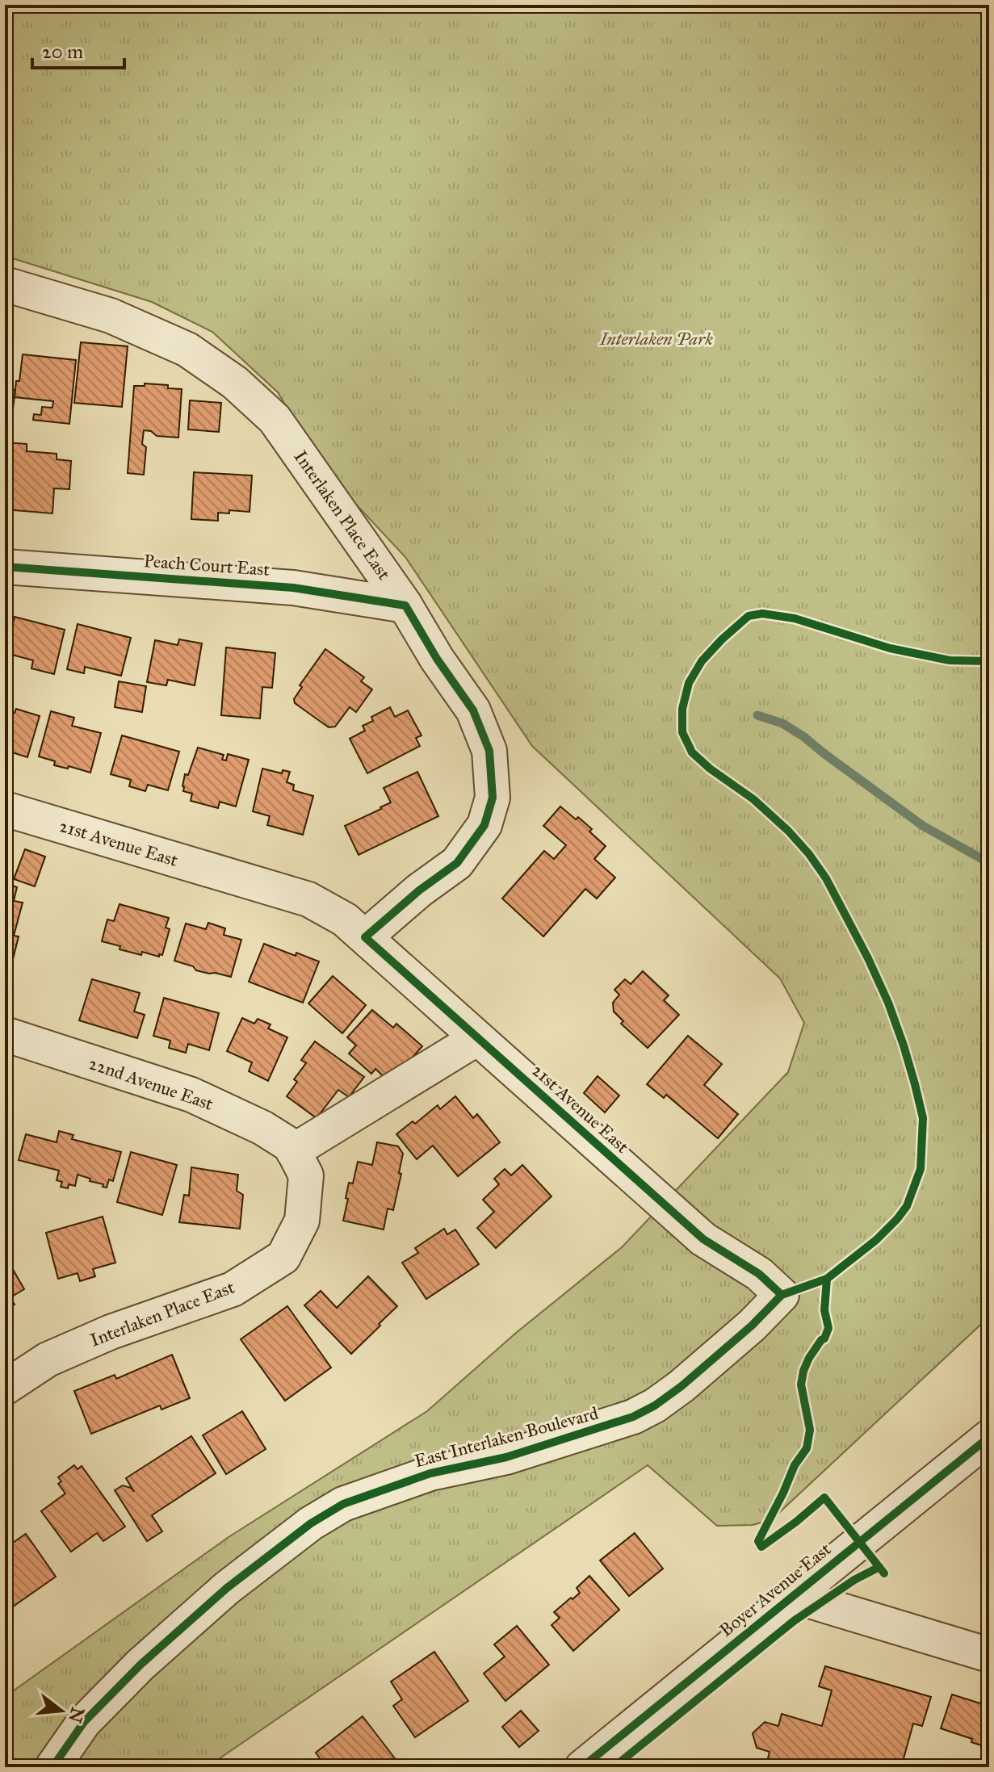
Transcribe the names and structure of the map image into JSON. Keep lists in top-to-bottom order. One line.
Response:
{"streets":{"street":["Interlaken Place East","Peach Court East","21st Avenue East","22nd Avenue East","East Interlaken Boulevard","Boyer Avenue East"]},"crossings":[["Interlaken Place East","Peach Court East"],["Interlaken Place East","21st Avenue East"],["Interlaken Place East","22nd Avenue East"],["21st Avenue East","East Interlaken Boulevard"]],"parks":["Interlaken Park"],"scale_bar":"20 m","north":"right"}
